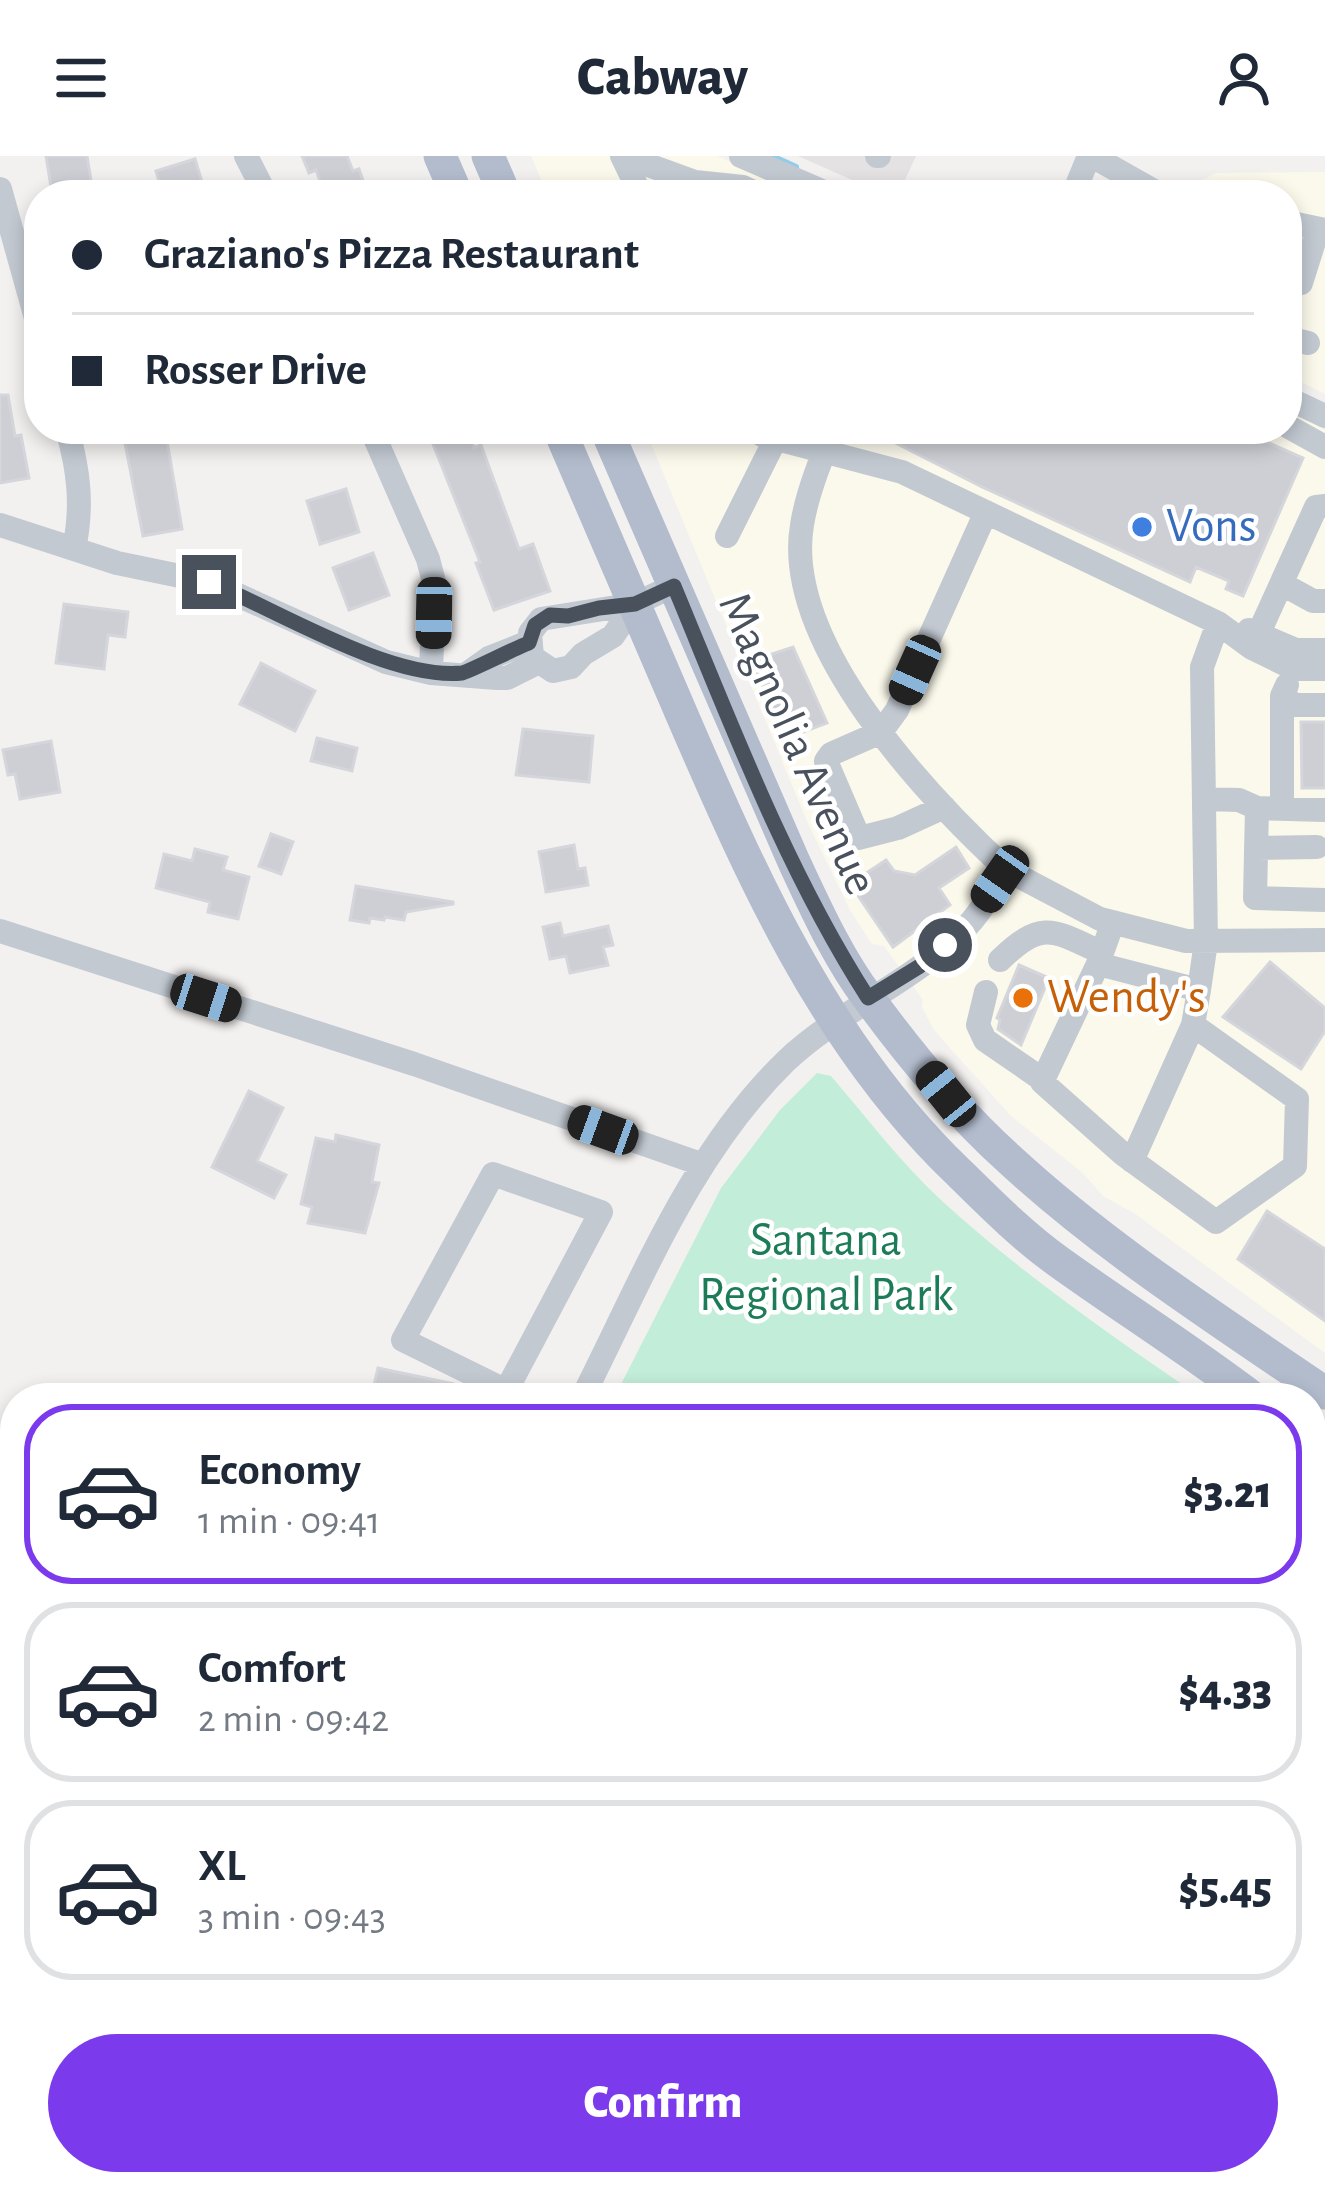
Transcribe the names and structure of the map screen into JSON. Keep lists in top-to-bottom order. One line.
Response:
{"streets":{"main road":["Magnolia Avenue"]},"parks":["Santana Regional Park"],"places":["Vons","Wendy's"],"page":{"header":"Cabway","banner":["Graziano's Pizza Restaurant","Rosser Drive"],"list":[{"name":"Economy","note":"1 min · 09:41","value":"$3.21"},{"name":"Comfort","note":"2 min · 09:42","value":"$4.33"},{"name":"XL","note":"3 min · 09:43","value":"$5.45"}],"buttons":"Confirm"}}
